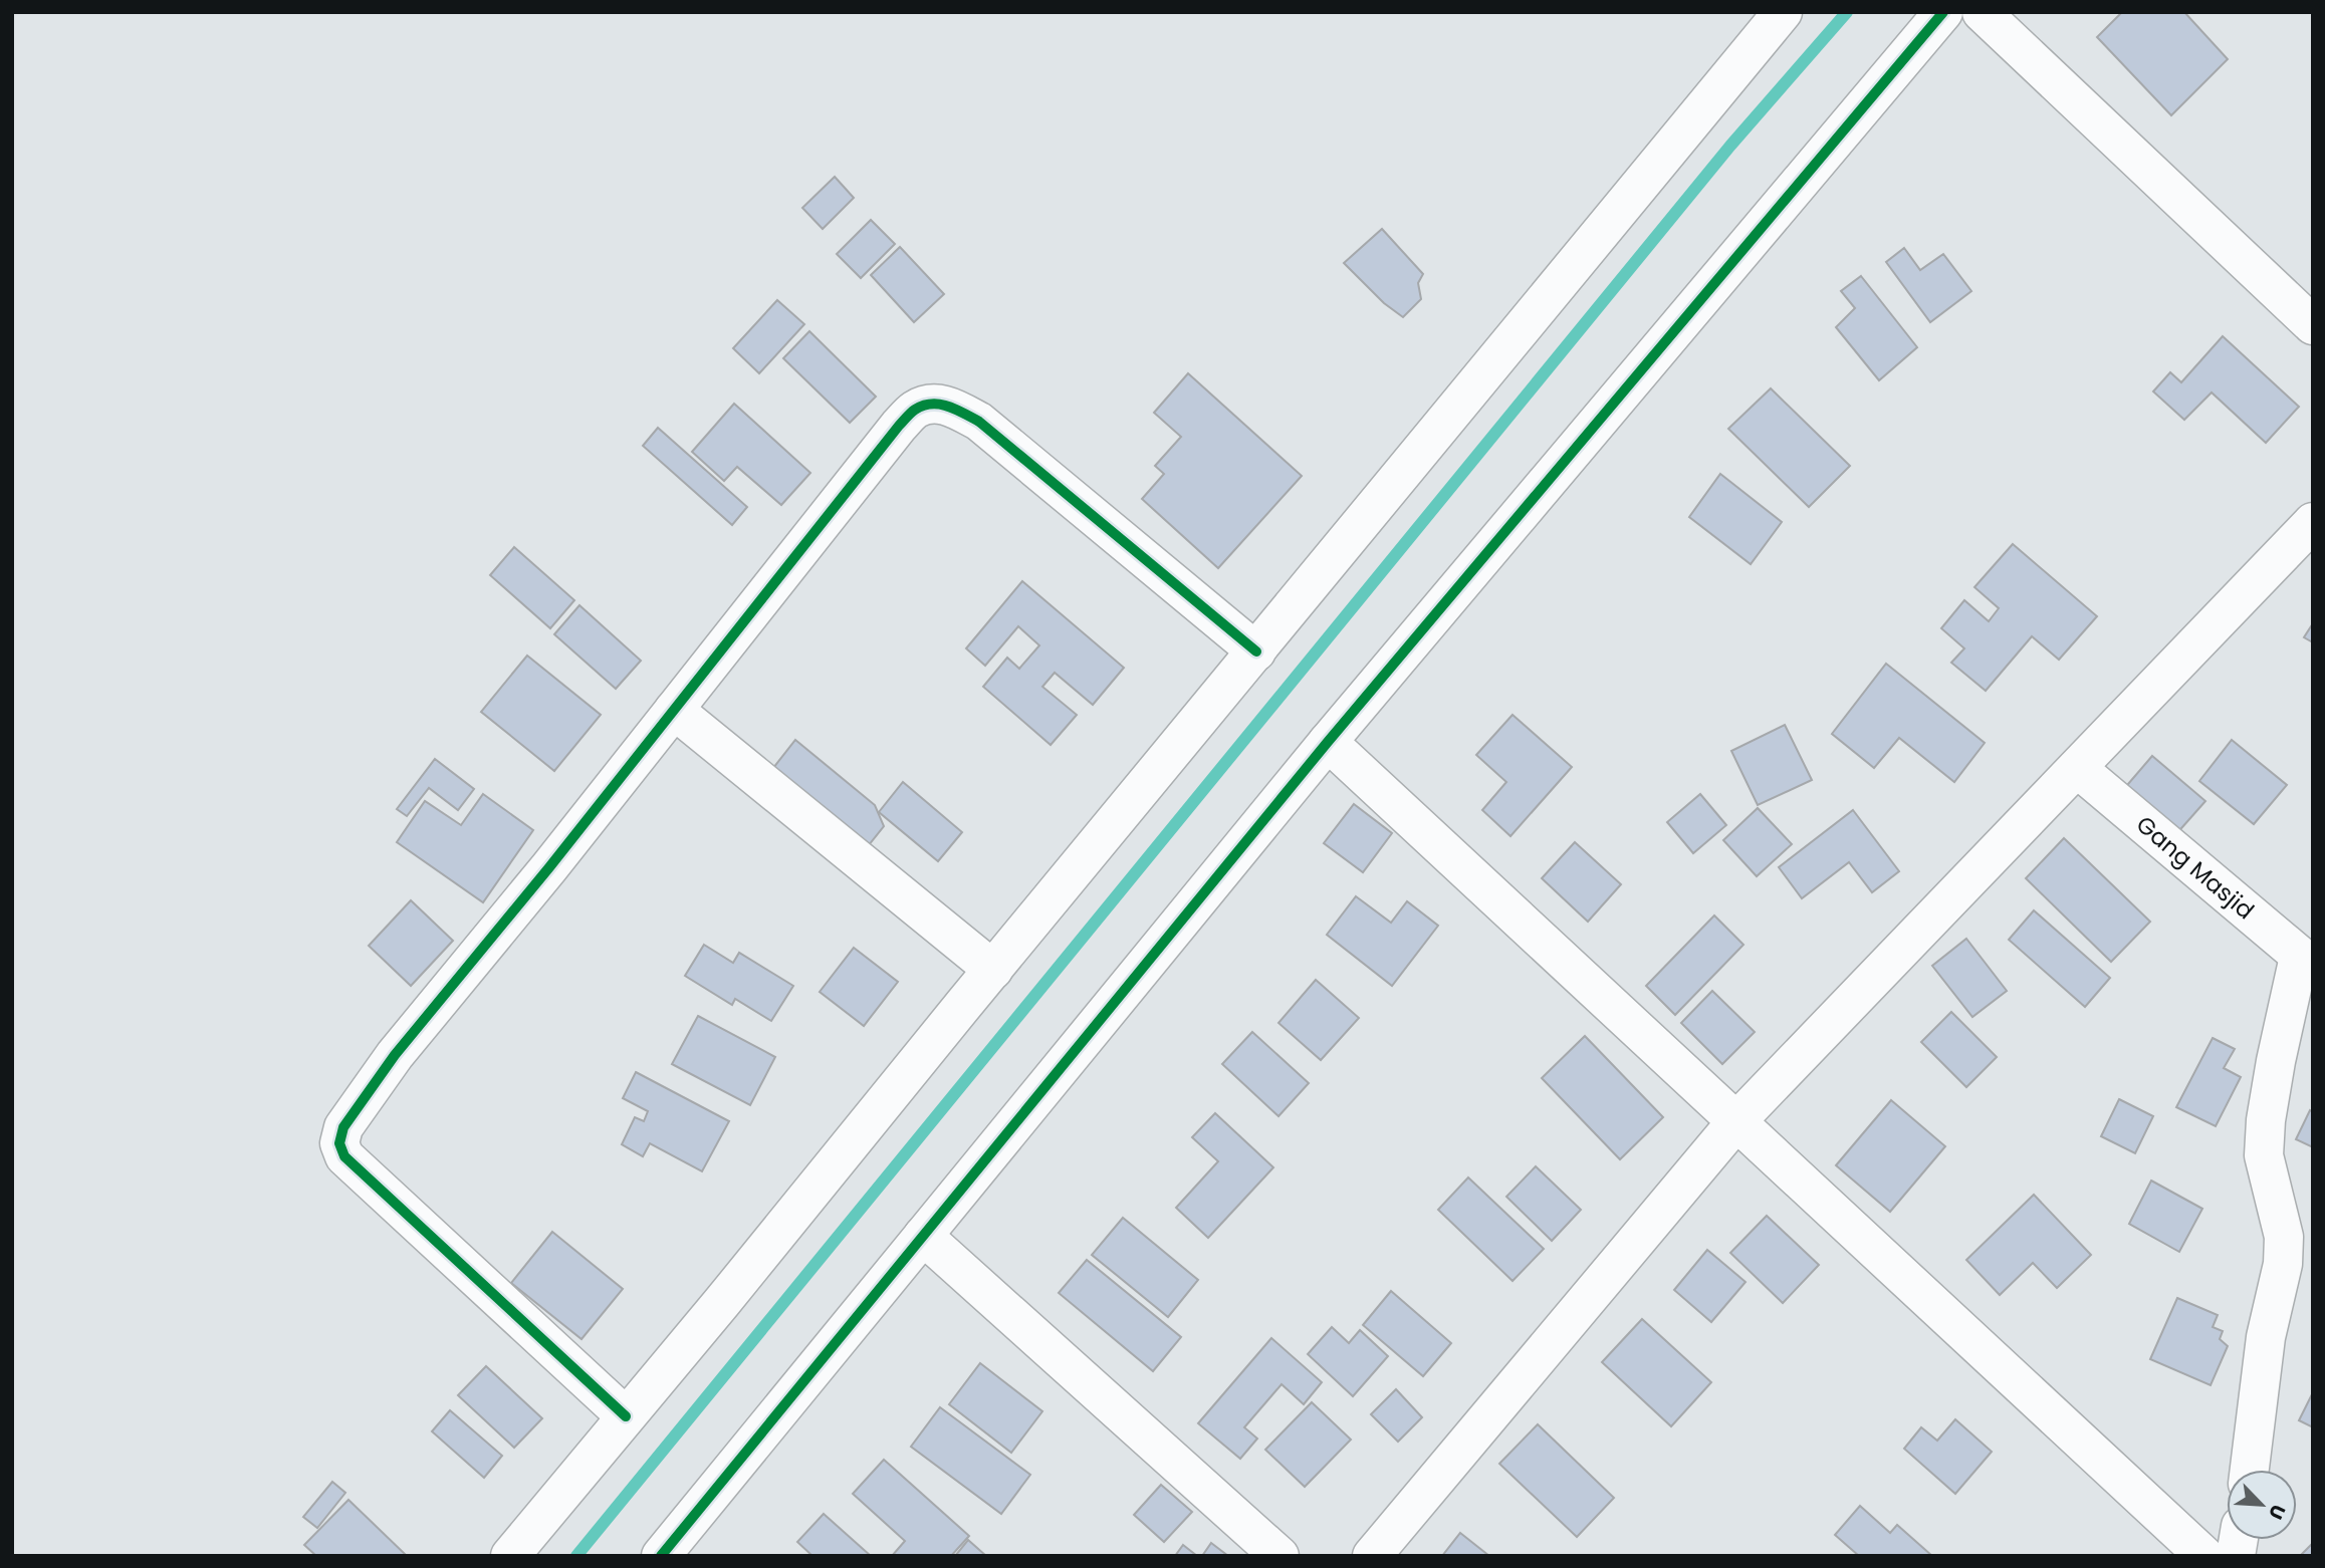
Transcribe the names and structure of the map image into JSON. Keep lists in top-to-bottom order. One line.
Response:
{"streets":{"street":["Gang Masjid"]},"north":"bottom right"}
